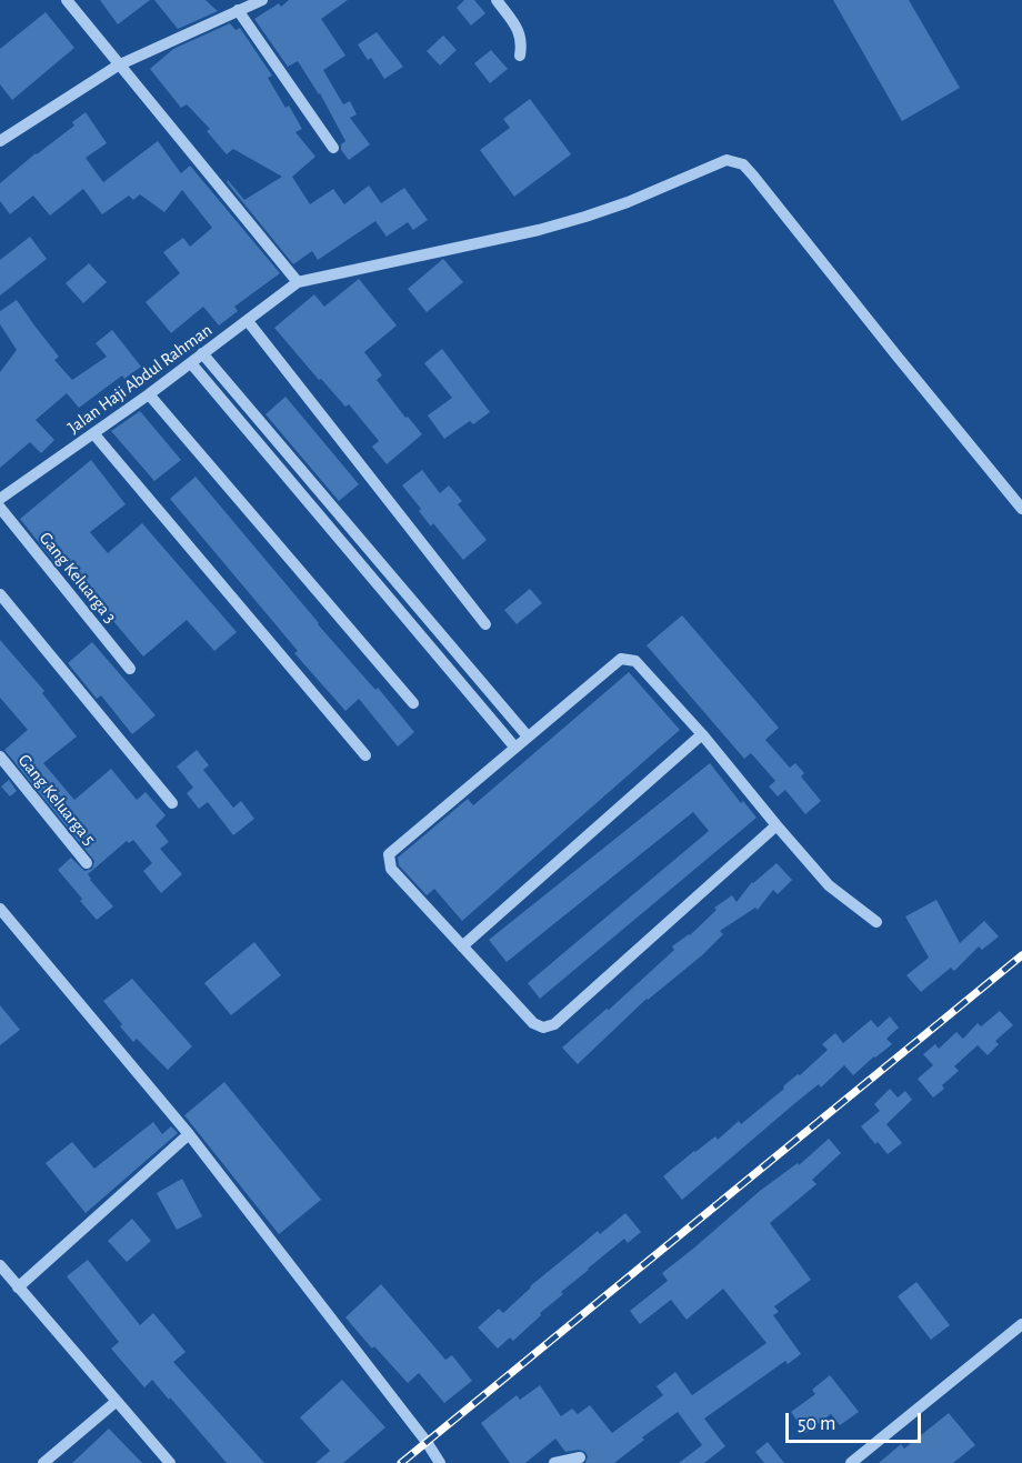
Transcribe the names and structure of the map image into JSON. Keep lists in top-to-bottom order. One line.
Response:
{"streets":{"street":["Jalan Haji Abdul Rahman","Gang Keluarga 3","Gang Keluarga 5"]},"scale_bar":"50 m"}
